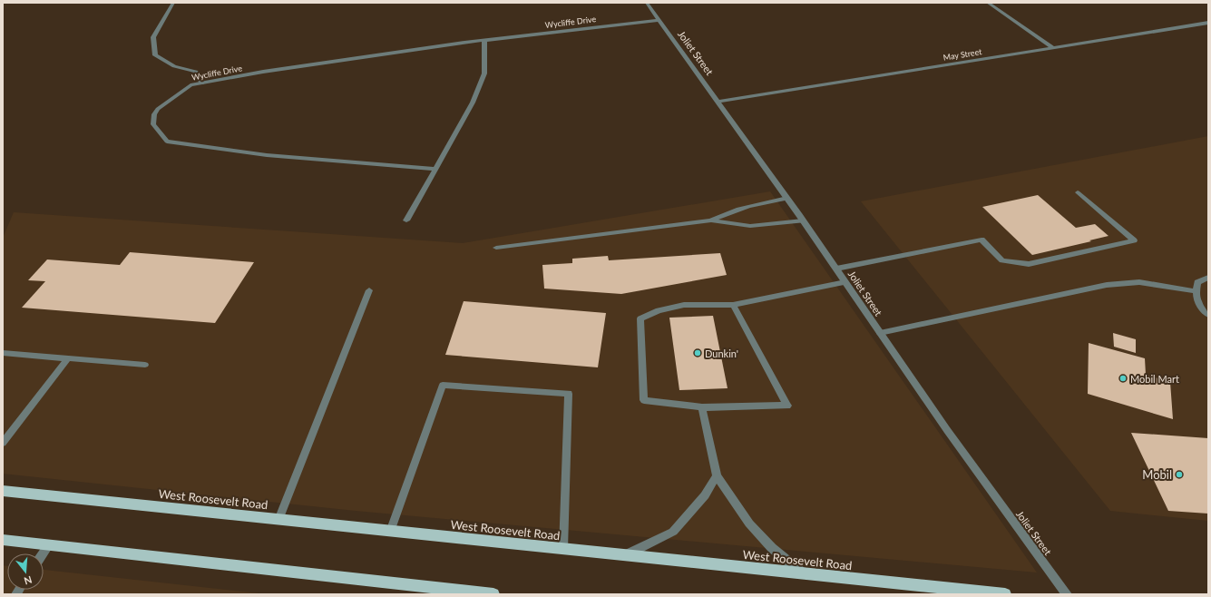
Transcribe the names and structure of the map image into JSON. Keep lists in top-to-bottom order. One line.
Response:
{"streets":{"main road":["West Roosevelt Road"],"street":["Wycliffe Drive","Joliet Street","May Street"]},"crossings":[["Wycliffe Drive","Joliet Street"],["Joliet Street","May Street"]],"places":["Dunkin'","Mobil Mart","Mobil"],"north":"bottom"}
